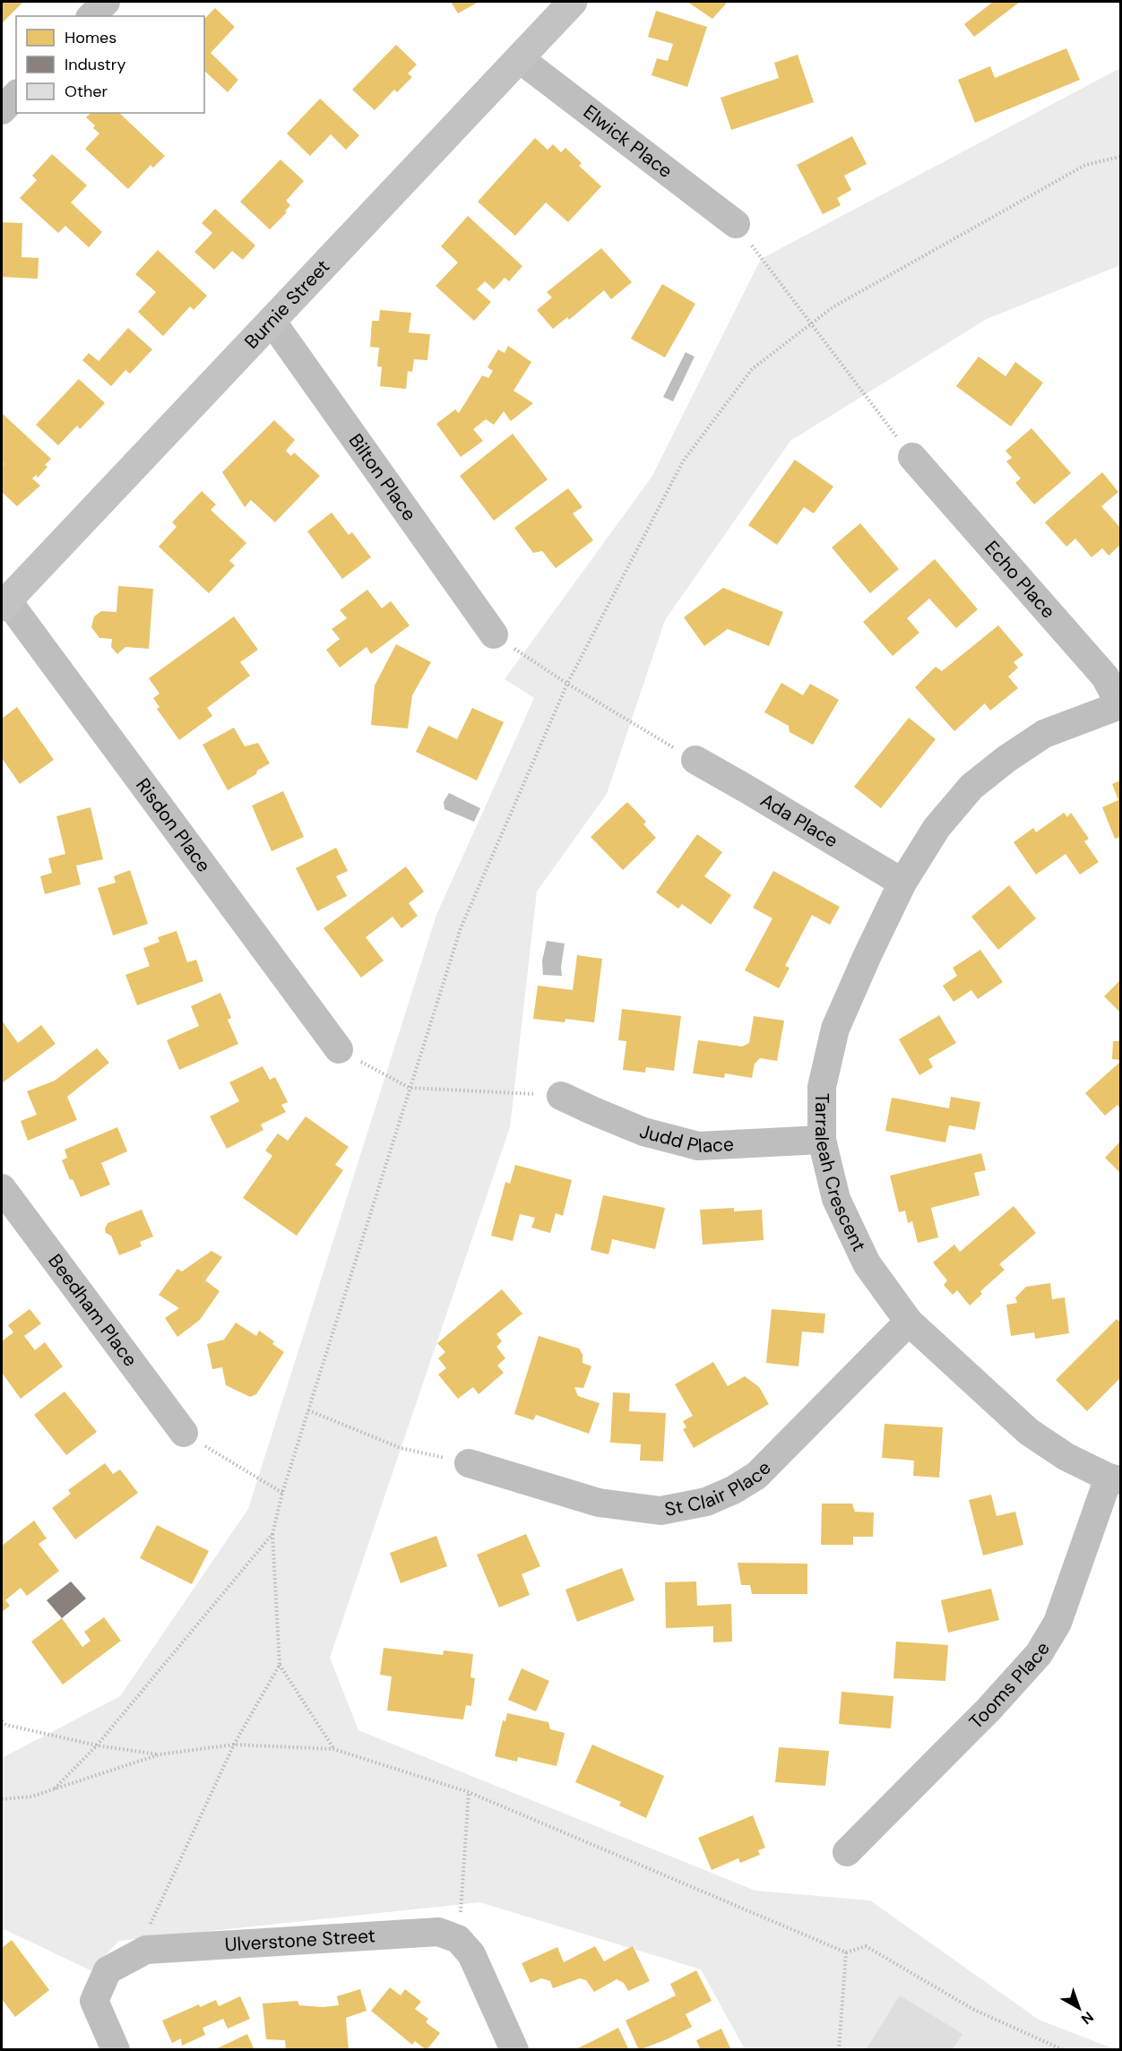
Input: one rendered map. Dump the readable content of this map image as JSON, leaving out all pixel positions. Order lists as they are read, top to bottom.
{
  "streets": {
    "street": [
      "Elwick Place",
      "Burnie Street",
      "Bilton Place",
      "Echo Place",
      "Ada Place",
      "Risdon Place",
      "Judd Place",
      "Tarraleah Crescent",
      "Beedham Place",
      "St Clair Place",
      "Tooms Place",
      "Ulverstone Street"
    ]
  },
  "crossings": [
    ["Elwick Place", "Burnie Street"],
    ["Burnie Street", "Bilton Place"],
    ["Burnie Street", "Risdon Place"],
    ["Echo Place", "Tarraleah Crescent"],
    ["Ada Place", "Tarraleah Crescent"],
    ["Judd Place", "Tarraleah Crescent"],
    ["Tarraleah Crescent", "St Clair Place"],
    ["Tarraleah Crescent", "Tooms Place"]
  ],
  "legend": ["Homes", "Industry", "Other"],
  "north": "bottom right"
}
